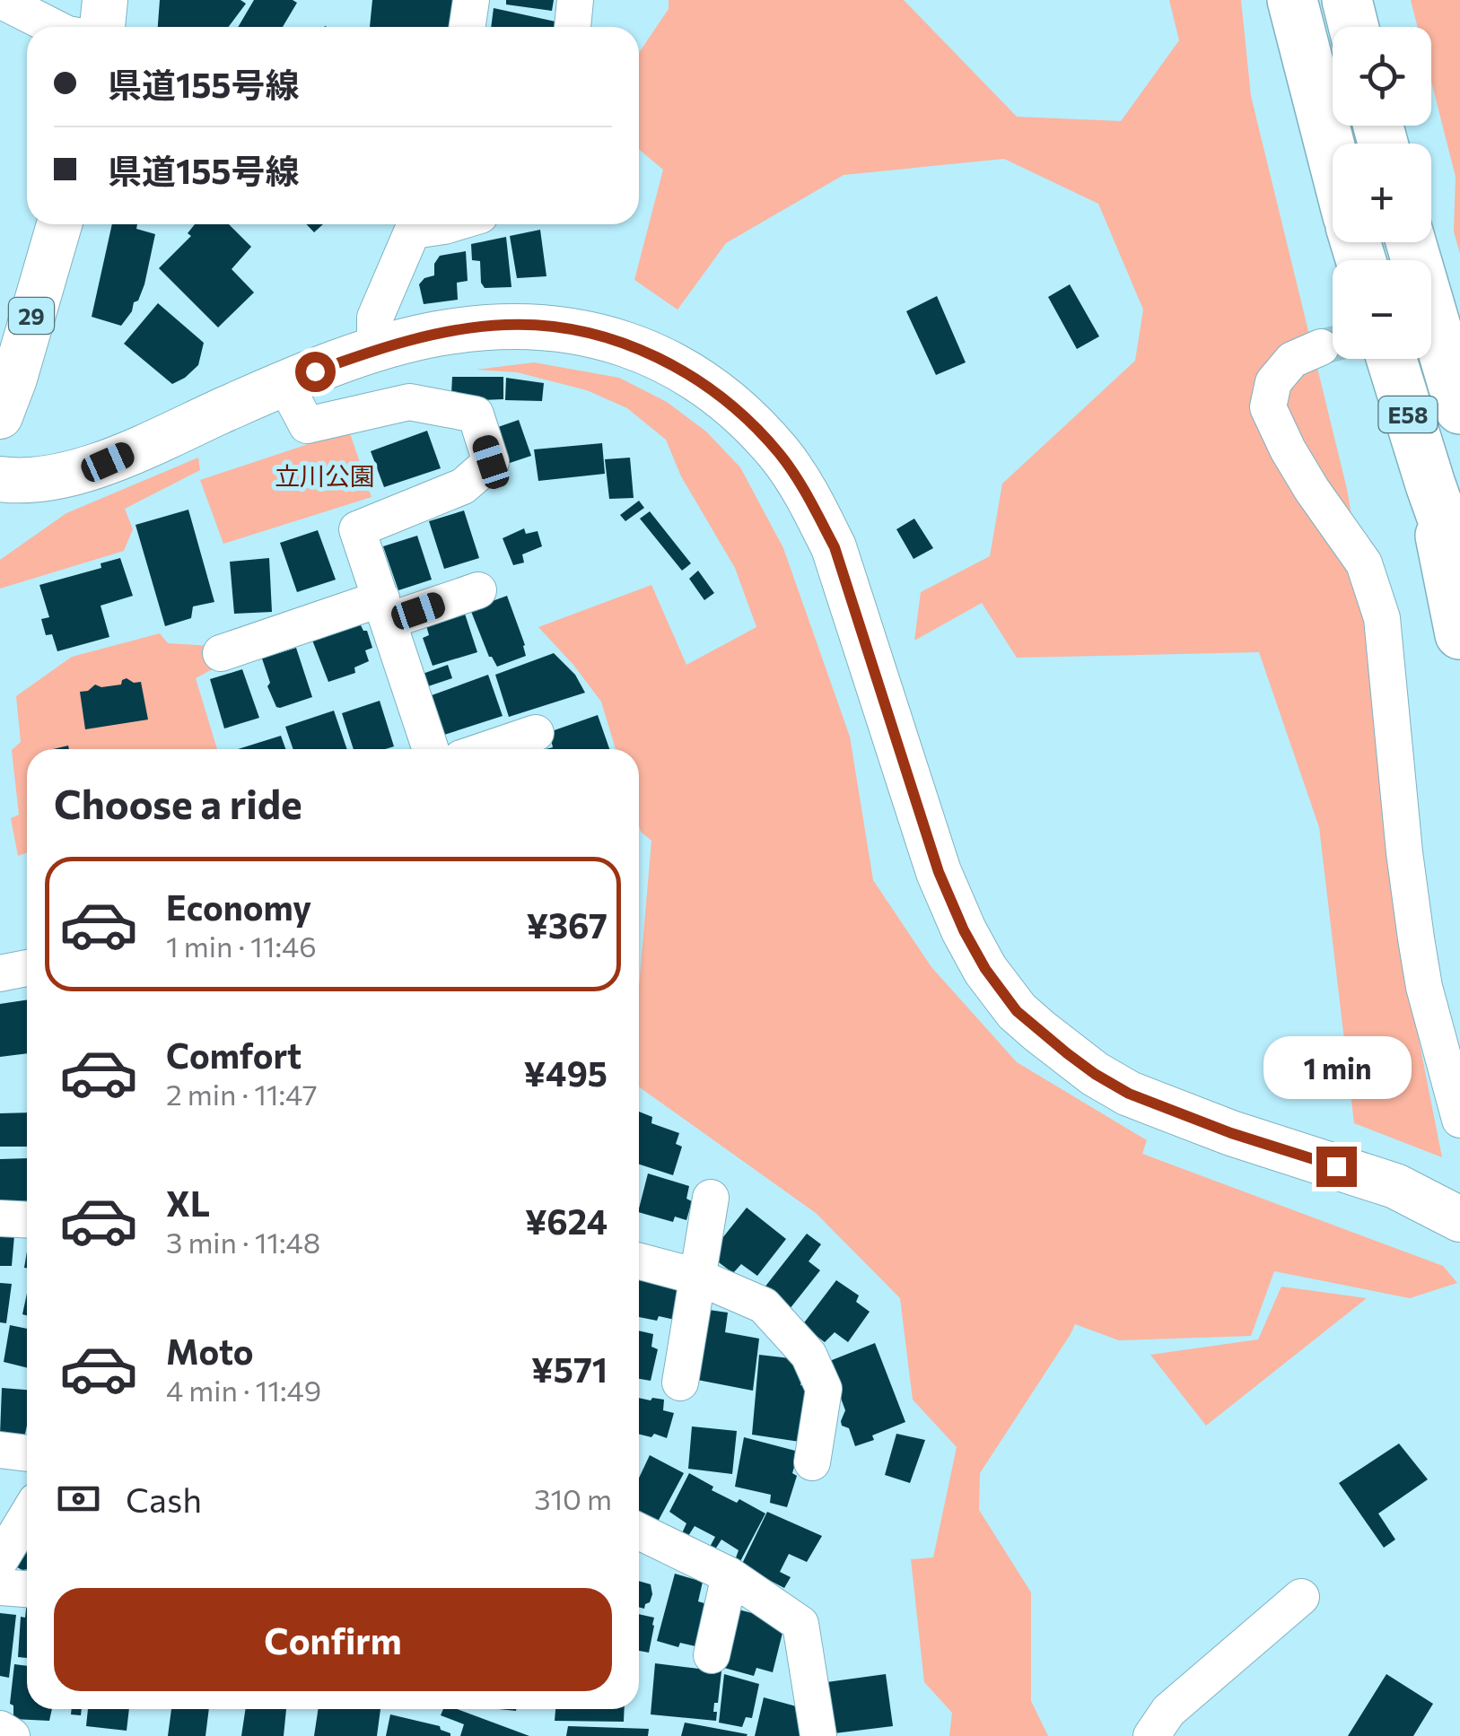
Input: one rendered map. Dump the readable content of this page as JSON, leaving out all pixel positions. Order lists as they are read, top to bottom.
{
  "streets": {
    "highway": ["E58"],
    "main road": ["29"]
  },
  "parks": ["立川公園"],
  "page": {
    "map_buttons": ["+", "−"],
    "banner": ["県道155号線", "県道155号線"],
    "heading": "Choose a ride",
    "list": [
      {
        "name": "Economy",
        "note": "1 min · 11:46",
        "value": "¥367"
      },
      {
        "name": "Comfort",
        "note": "2 min · 11:47",
        "value": "¥495"
      },
      {
        "name": "XL",
        "note": "3 min · 11:48",
        "value": "¥624"
      },
      {
        "name": "Moto",
        "note": "4 min · 11:49",
        "value": "¥571"
      }
    ],
    "bubble": "1 min",
    "pay": ["Cash", "310 m"],
    "buttons": "Confirm"
  }
}
